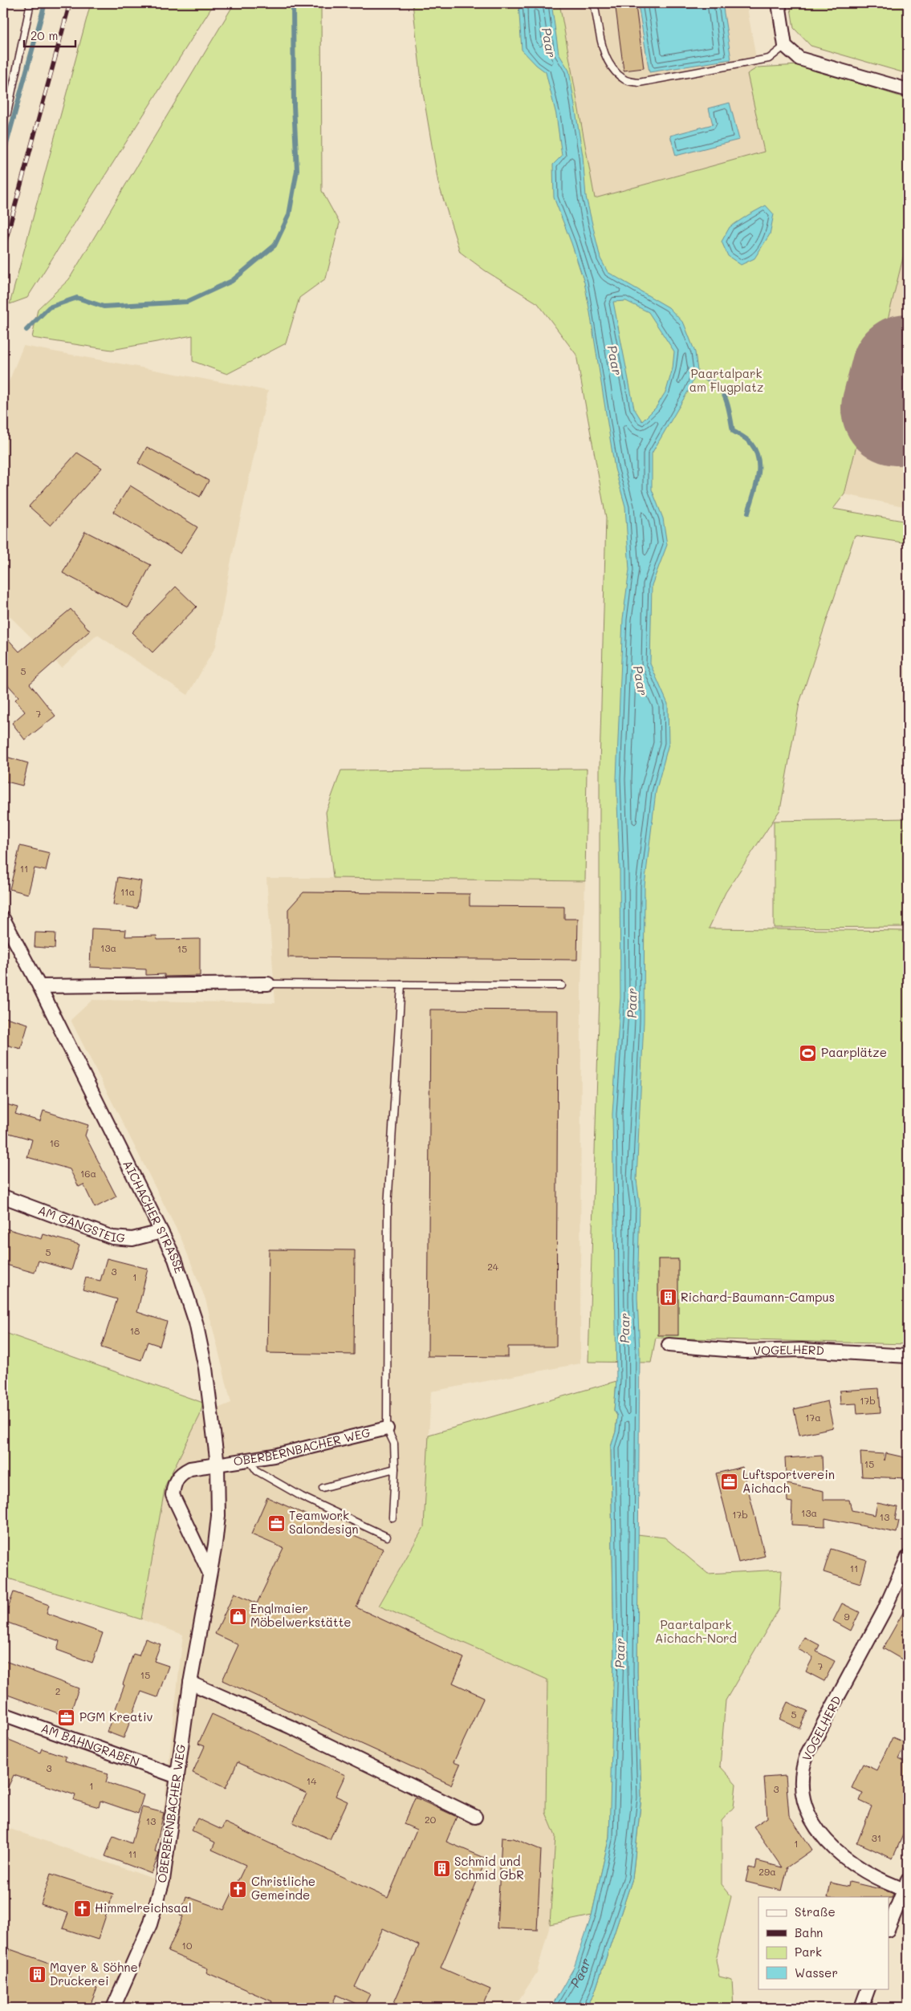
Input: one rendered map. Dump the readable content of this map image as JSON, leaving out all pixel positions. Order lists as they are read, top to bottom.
{
  "streets": {
    "street": [
      "AICHACHER STRASSE",
      "AM GANGSTEIG",
      "VOGELHERD",
      "OBERBERNBACHER WEG",
      "AM BAHNGRABEN"
    ]
  },
  "crossings": [
    ["AICHACHER STRASSE", "AM GANGSTEIG"],
    ["AICHACHER STRASSE", "OBERBERNBACHER WEG"],
    ["OBERBERNBACHER WEG", "AM BAHNGRABEN"]
  ],
  "water": ["Paar"],
  "parks": ["Paartalpark am Flugplatz", "Paartalpark Aichach-Nord"],
  "places": {
    "sports": ["Paarplätze"],
    "building": ["Richard-Baumann-Campus", "Schmid und Schmid GbR", "Mayer & Söhne Druckerei"],
    "office": ["Luftsportverein Aichach", "Teamwork Salondesign", "PGM Kreativ"],
    "shop": ["Englmaier Möbelwerkstätte"],
    "church": ["Christliche Gemeinde", "Himmelreichsaal"]
  },
  "house_numbers": [
    "5",
    "7",
    "11",
    "11a",
    "13a",
    "15",
    "16",
    "16a",
    "5",
    "24",
    "3",
    "1",
    "18",
    "17b",
    "17a",
    "15",
    "13a",
    "17b",
    "13",
    "11",
    "9",
    "7",
    "15",
    "2",
    "5",
    "3",
    "14",
    "1",
    "3",
    "20",
    "13",
    "31",
    "1",
    "11",
    "29a",
    "10"
  ],
  "legend": [
    "Straße",
    "Bahn",
    "Park",
    "Wasser"
  ],
  "scale_bar": "20 m"
}
